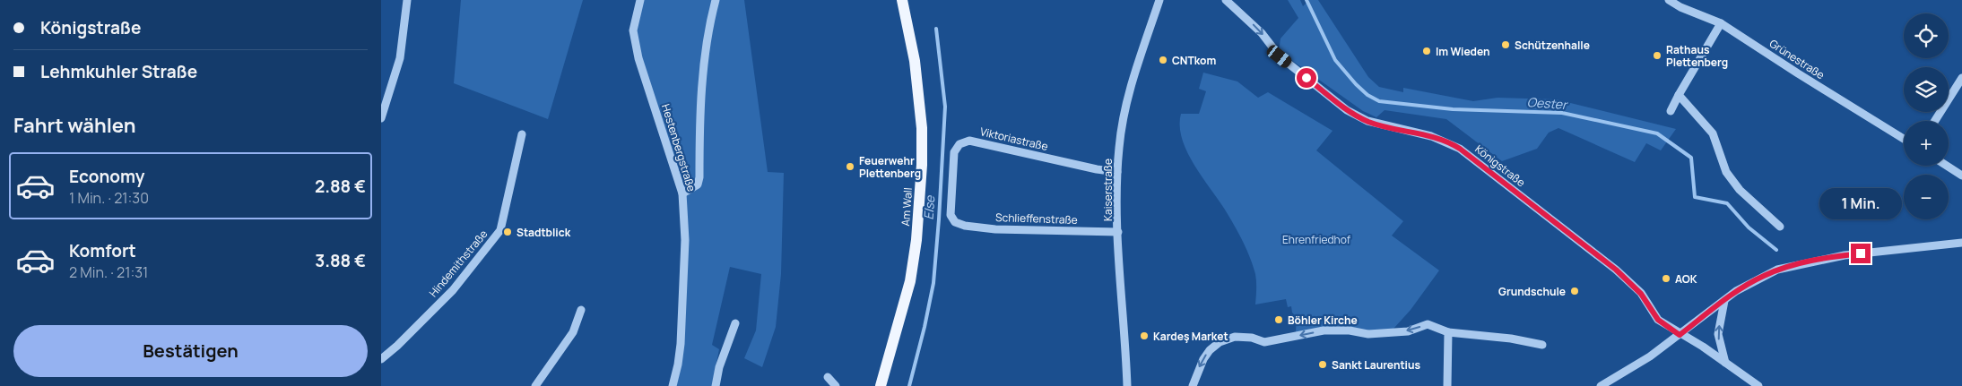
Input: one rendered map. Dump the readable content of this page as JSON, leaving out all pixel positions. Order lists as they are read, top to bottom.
{
  "streets": {
    "main road": ["Am Wall"],
    "street": [
      "Grünestraße",
      "Viktoriastraße",
      "Hestenbergstraße",
      "Königstraße",
      "Kaiserstraße",
      "Schlieffenstraße",
      "Hindemithstraße"
    ]
  },
  "crossings": [
    ["Viktoriastraße", "Kaiserstraße"],
    ["Viktoriastraße", "Schlieffenstraße"],
    ["Kaiserstraße", "Schlieffenstraße"]
  ],
  "one_way": ["Königstraße"],
  "water": ["Oester", "Else"],
  "parks": ["Ehrenfriedhof"],
  "places": [
    "Schützenhalle",
    "Im Wieden",
    "Rathaus Plettenberg",
    "CNTkom",
    "Feuerwehr Plettenberg",
    "Stadtblick",
    "AOK",
    "Grundschule",
    "Böhler Kirche",
    "Kardeş Market",
    "Sankt Laurentius"
  ],
  "page": {
    "banner": ["Königstraße", "Lehmkuhler Straße"],
    "map_buttons": ["+", "−"],
    "heading": "Fahrt wählen",
    "list": [
      {
        "name": "Economy",
        "note": "1 Min. · 21:30",
        "value": "2.88 €"
      },
      {
        "name": "Komfort",
        "note": "2 Min. · 21:31",
        "value": "3.88 €"
      }
    ],
    "bubble": "1 Min.",
    "buttons": "Bestätigen"
  }
}
